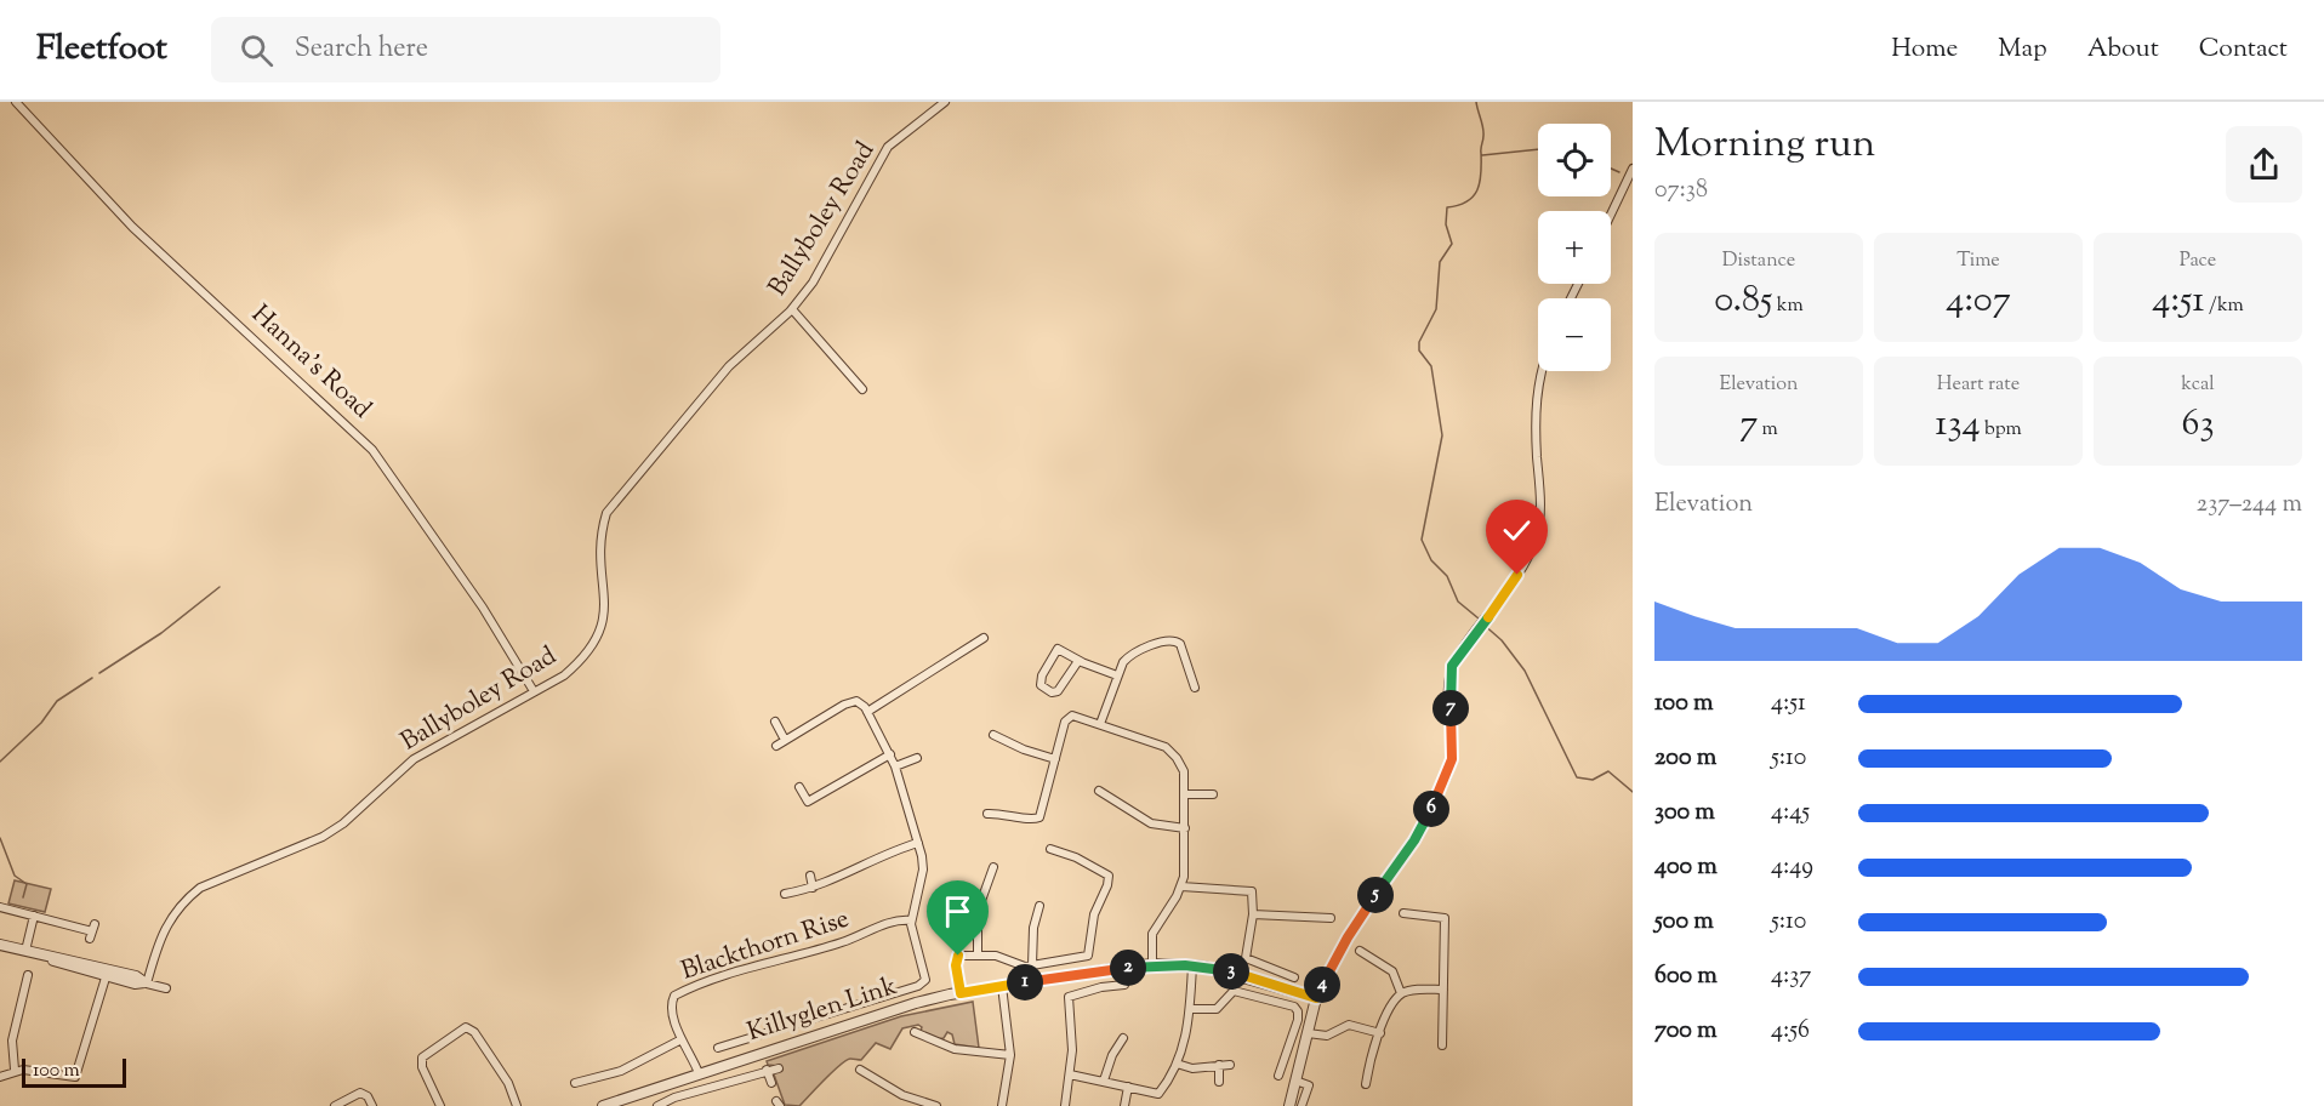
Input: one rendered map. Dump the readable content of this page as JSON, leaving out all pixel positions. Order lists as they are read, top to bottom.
{
  "streets": {
    "street": [
      "Ballyboley Road",
      "Hanna's Road",
      "Blackthorn Rise",
      "Killyglen Link"
    ]
  },
  "crossings": [
    ["Ballyboley Road", "Hanna's Road"],
    ["Blackthorn Rise", "Killyglen Link"]
  ],
  "scale_bar": "100 m",
  "page": {
    "header": "Fleetfoot",
    "search": "Search here",
    "nav": [
      "Home",
      "Map",
      "About",
      "Contact"
    ],
    "heading": ["Morning run", "07:38"],
    "map_buttons": ["+", "−"],
    "stats": [
      ["Distance", "0.85 km"],
      ["Time", "4:07"],
      ["Pace", "4:51 /km"],
      ["Elevation", "7 m"],
      ["Heart rate", "134 bpm"],
      ["kcal", "63"]
    ],
    "chart": ["Elevation", "237–244 m"],
    "list": [
      {
        "name": "100 m",
        "note": "4:51"
      },
      {
        "name": "200 m",
        "note": "5:10"
      },
      {
        "name": "300 m",
        "note": "4:45"
      },
      {
        "name": "400 m",
        "note": "4:49"
      },
      {
        "name": "500 m",
        "note": "5:10"
      },
      {
        "name": "600 m",
        "note": "4:37"
      },
      {
        "name": "700 m",
        "note": "4:56"
      }
    ],
    "pins": [
      "7",
      "6",
      "5",
      "2",
      "3",
      "1",
      "4"
    ],
    "scale": "100 m"
  }
}
